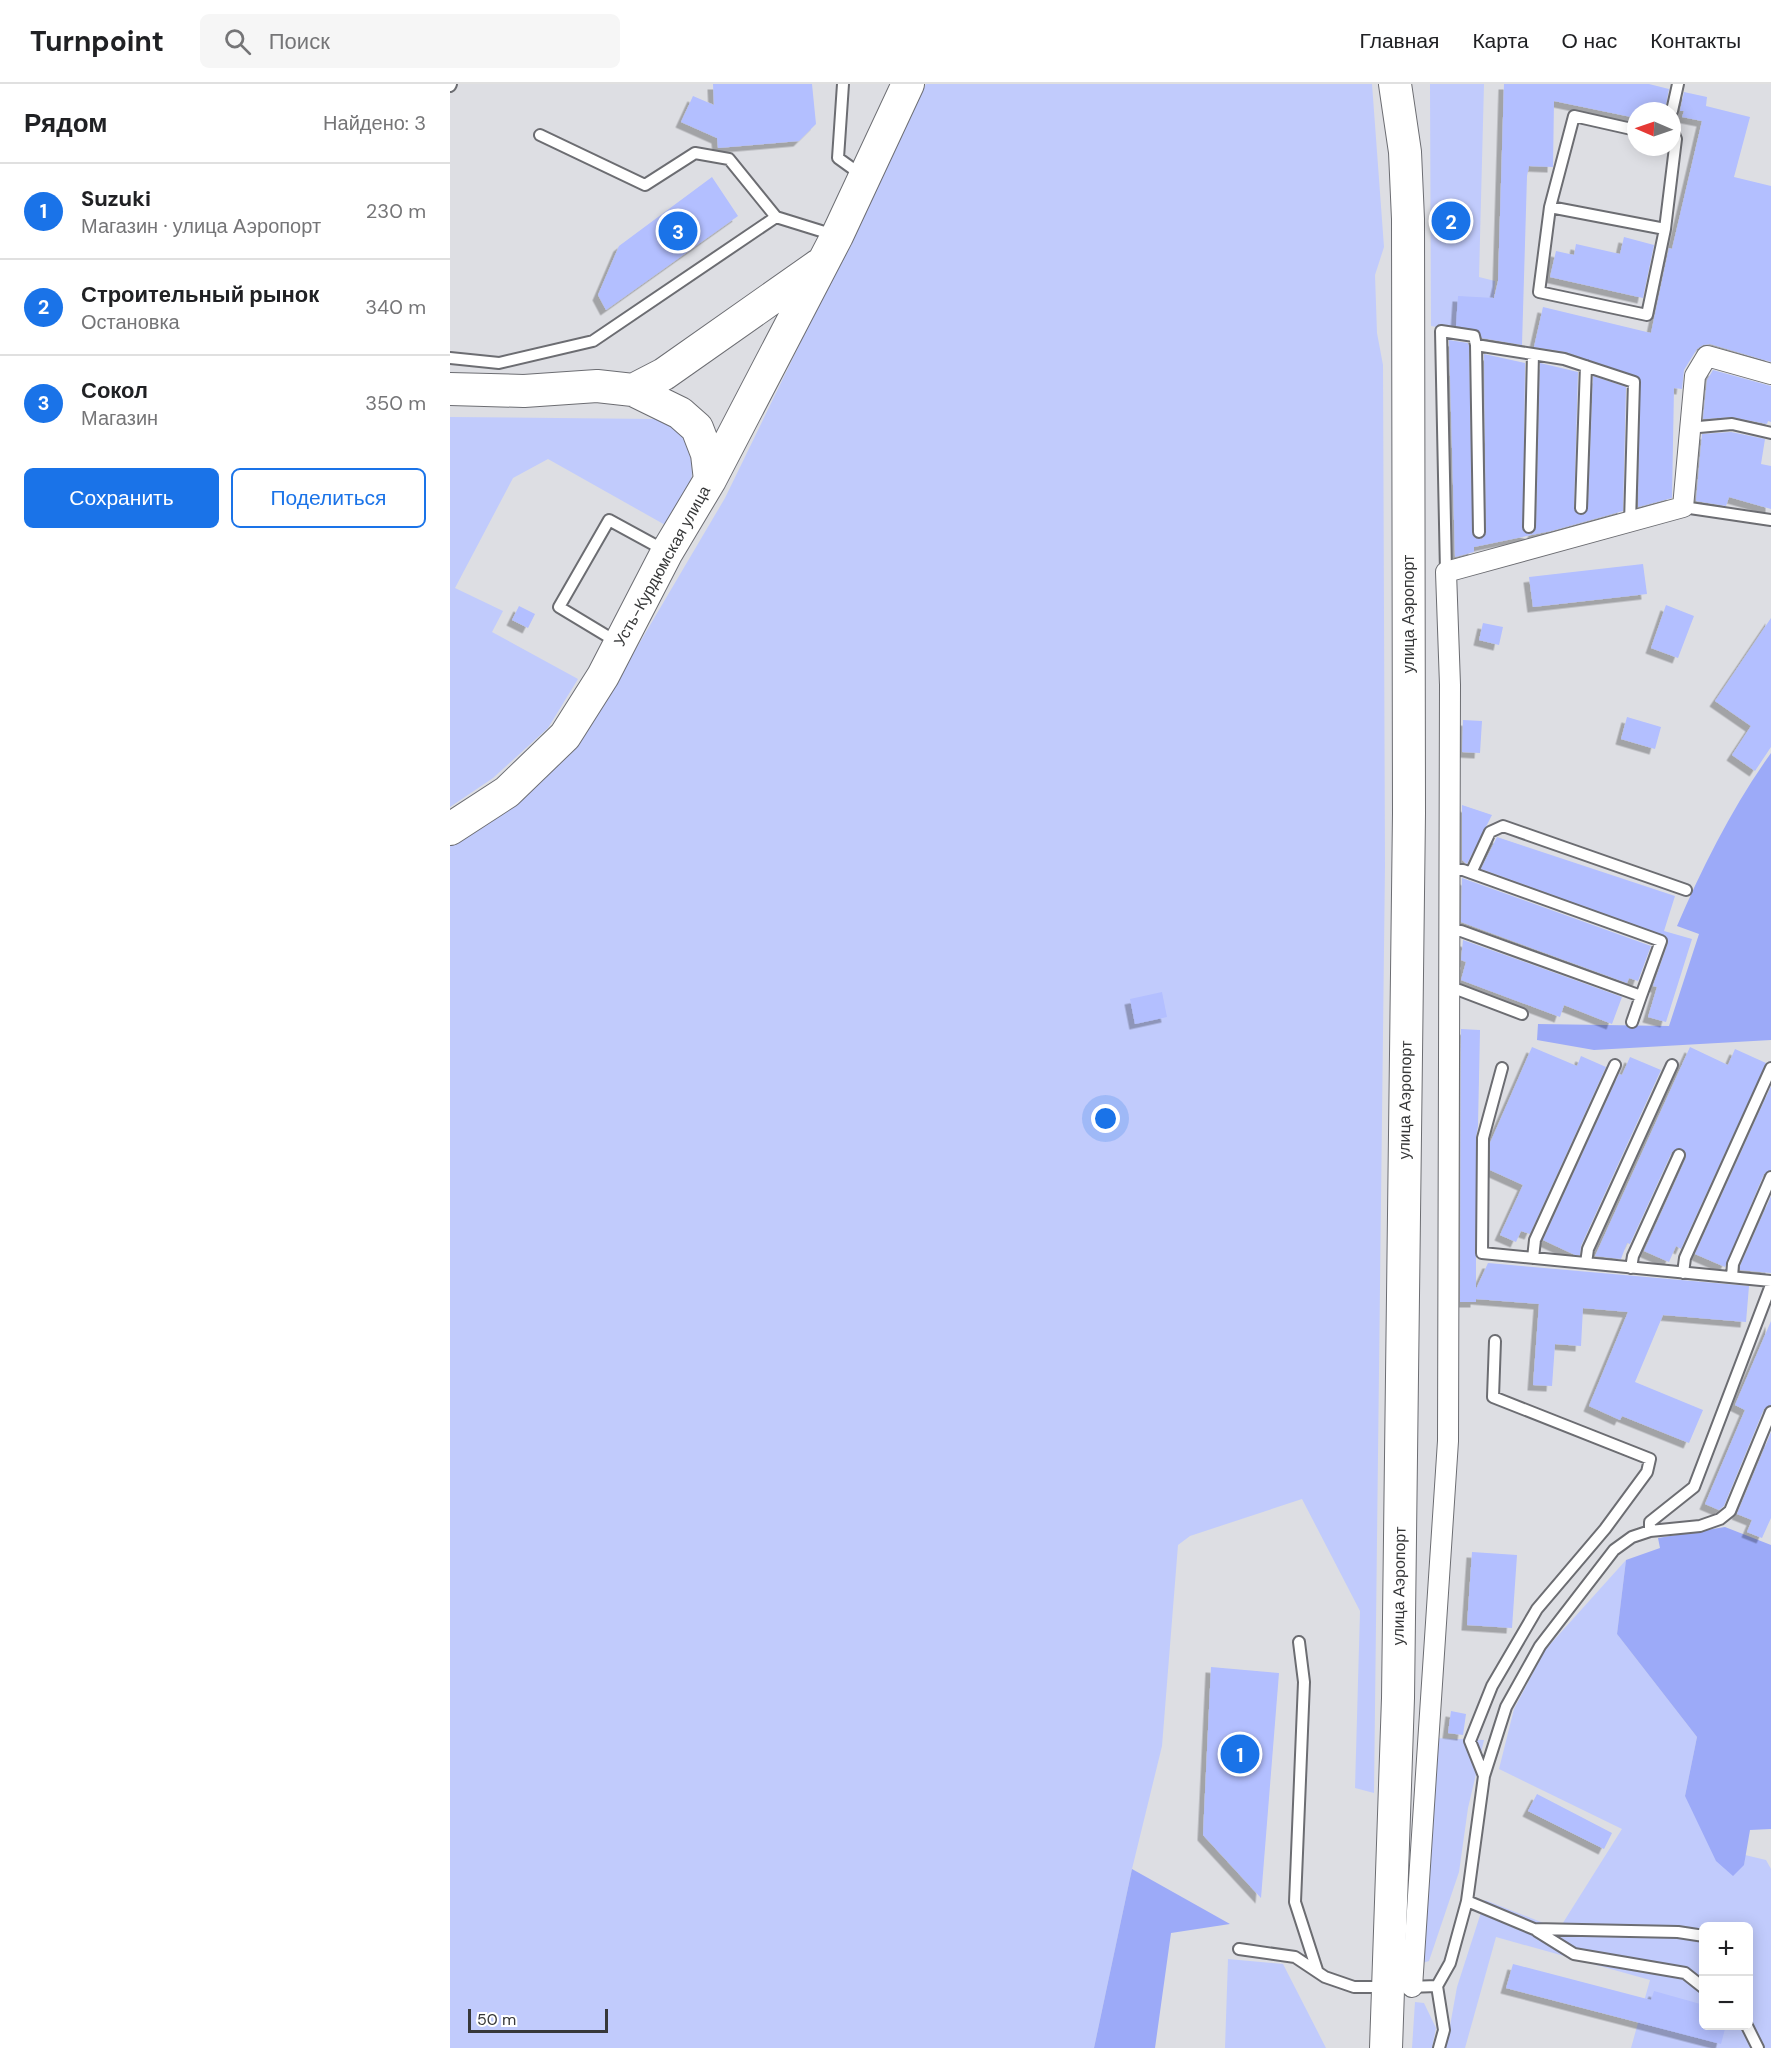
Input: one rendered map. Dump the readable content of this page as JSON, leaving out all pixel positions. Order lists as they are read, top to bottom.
{
  "streets": {
    "main road": ["Усть-Курдюмская улица", "улица Аэропорт"]
  },
  "scale_bar": "50 m",
  "north": "left",
  "page": {
    "header": "Turnpoint",
    "search": "Поиск",
    "nav": [
      "Главная",
      "Карта",
      "О нас",
      "Контакты"
    ],
    "heading": ["Рядом", "Найдено: 3"],
    "list": [
      {
        "mark": "1",
        "name": "Suzuki",
        "note": "Магазин · улица Аэропорт",
        "value": "230 m"
      },
      {
        "mark": "2",
        "name": "Строительный рынок",
        "note": "Остановка",
        "value": "340 m"
      },
      {
        "mark": "3",
        "name": "Сокол",
        "note": "Магазин",
        "value": "350 m"
      }
    ],
    "pins": ["2", "3", "1"],
    "buttons": ["Сохранить", "Поделиться"],
    "map_buttons": ["+", "−"],
    "scale": "50 m"
  }
}
